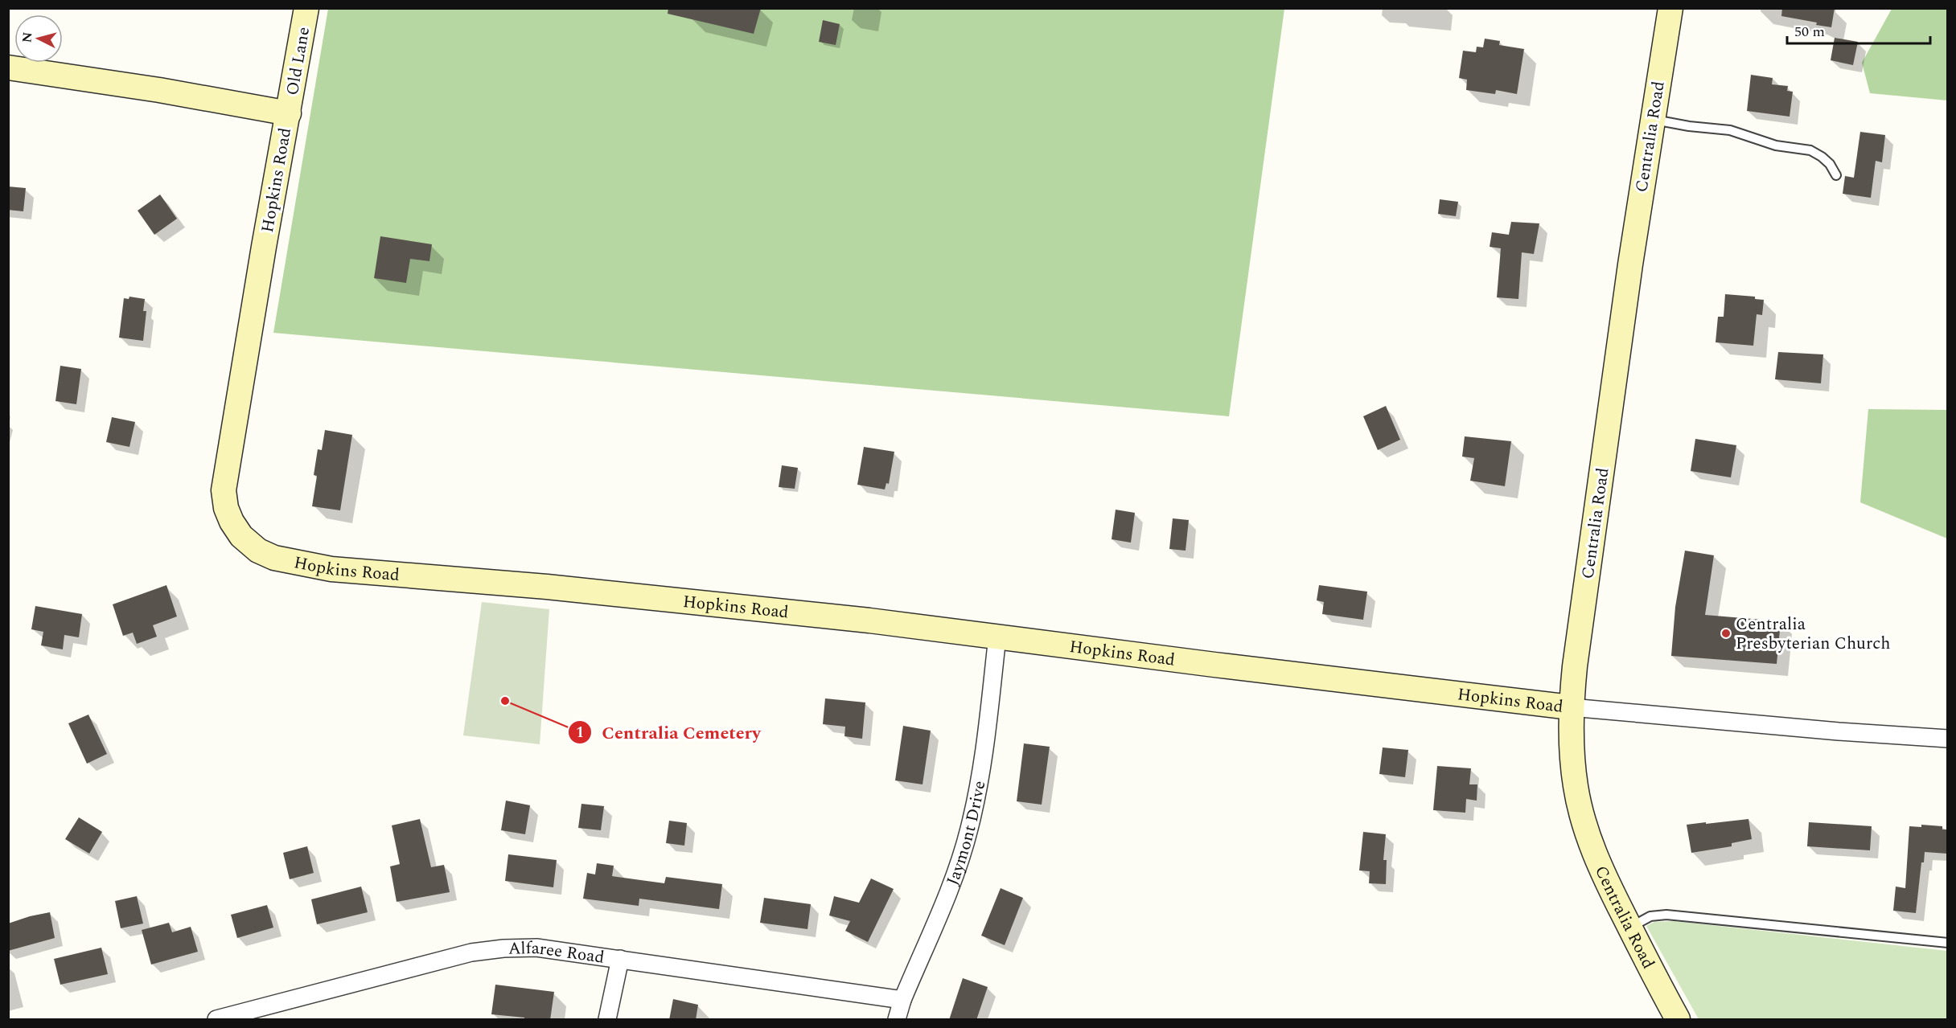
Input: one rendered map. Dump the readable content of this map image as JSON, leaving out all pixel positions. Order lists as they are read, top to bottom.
{
  "streets": {
    "main road": ["Old Lane", "Centralia Road", "Hopkins Road"],
    "street": ["Jaymont Drive", "Alfaree Road"]
  },
  "crossings": [
    ["Old Lane", "Hopkins Road"],
    ["Centralia Road", "Hopkins Road"],
    ["Hopkins Road", "Jaymont Drive"],
    ["Jaymont Drive", "Alfaree Road"]
  ],
  "places": ["Centralia Presbyterian Church", "Centralia Cemetery"],
  "scale_bar": "50 m",
  "north": "left"
}
